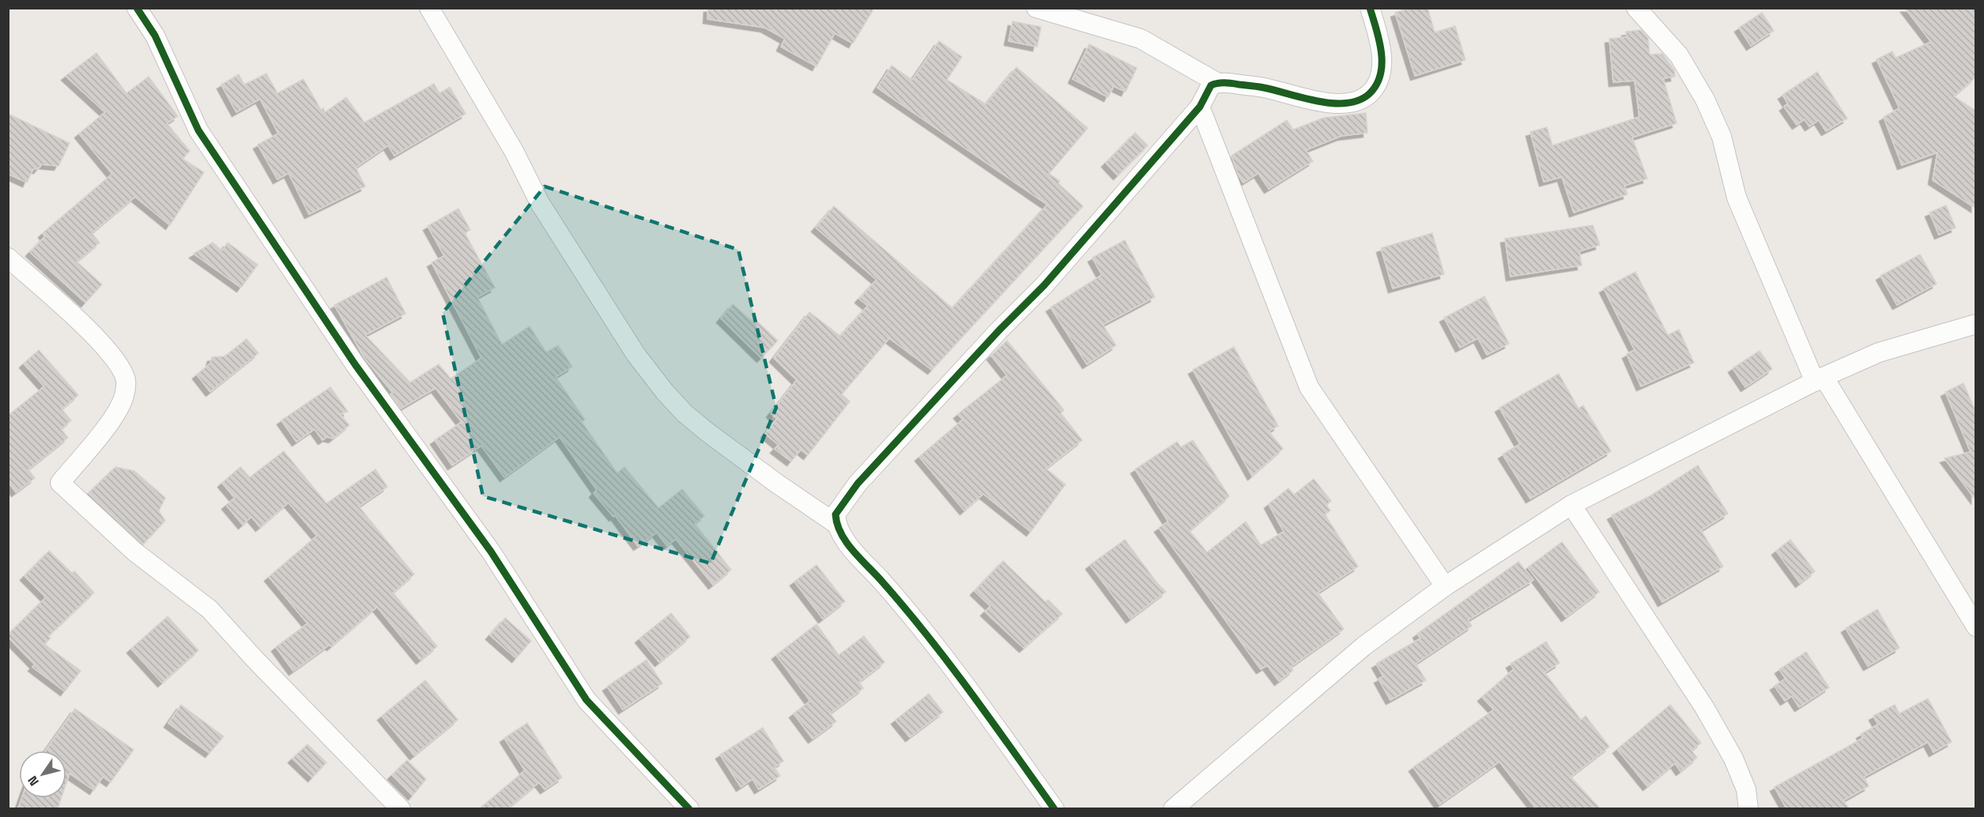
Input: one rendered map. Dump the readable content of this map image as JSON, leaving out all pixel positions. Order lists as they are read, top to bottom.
{
  "north": "bottom left"
}
